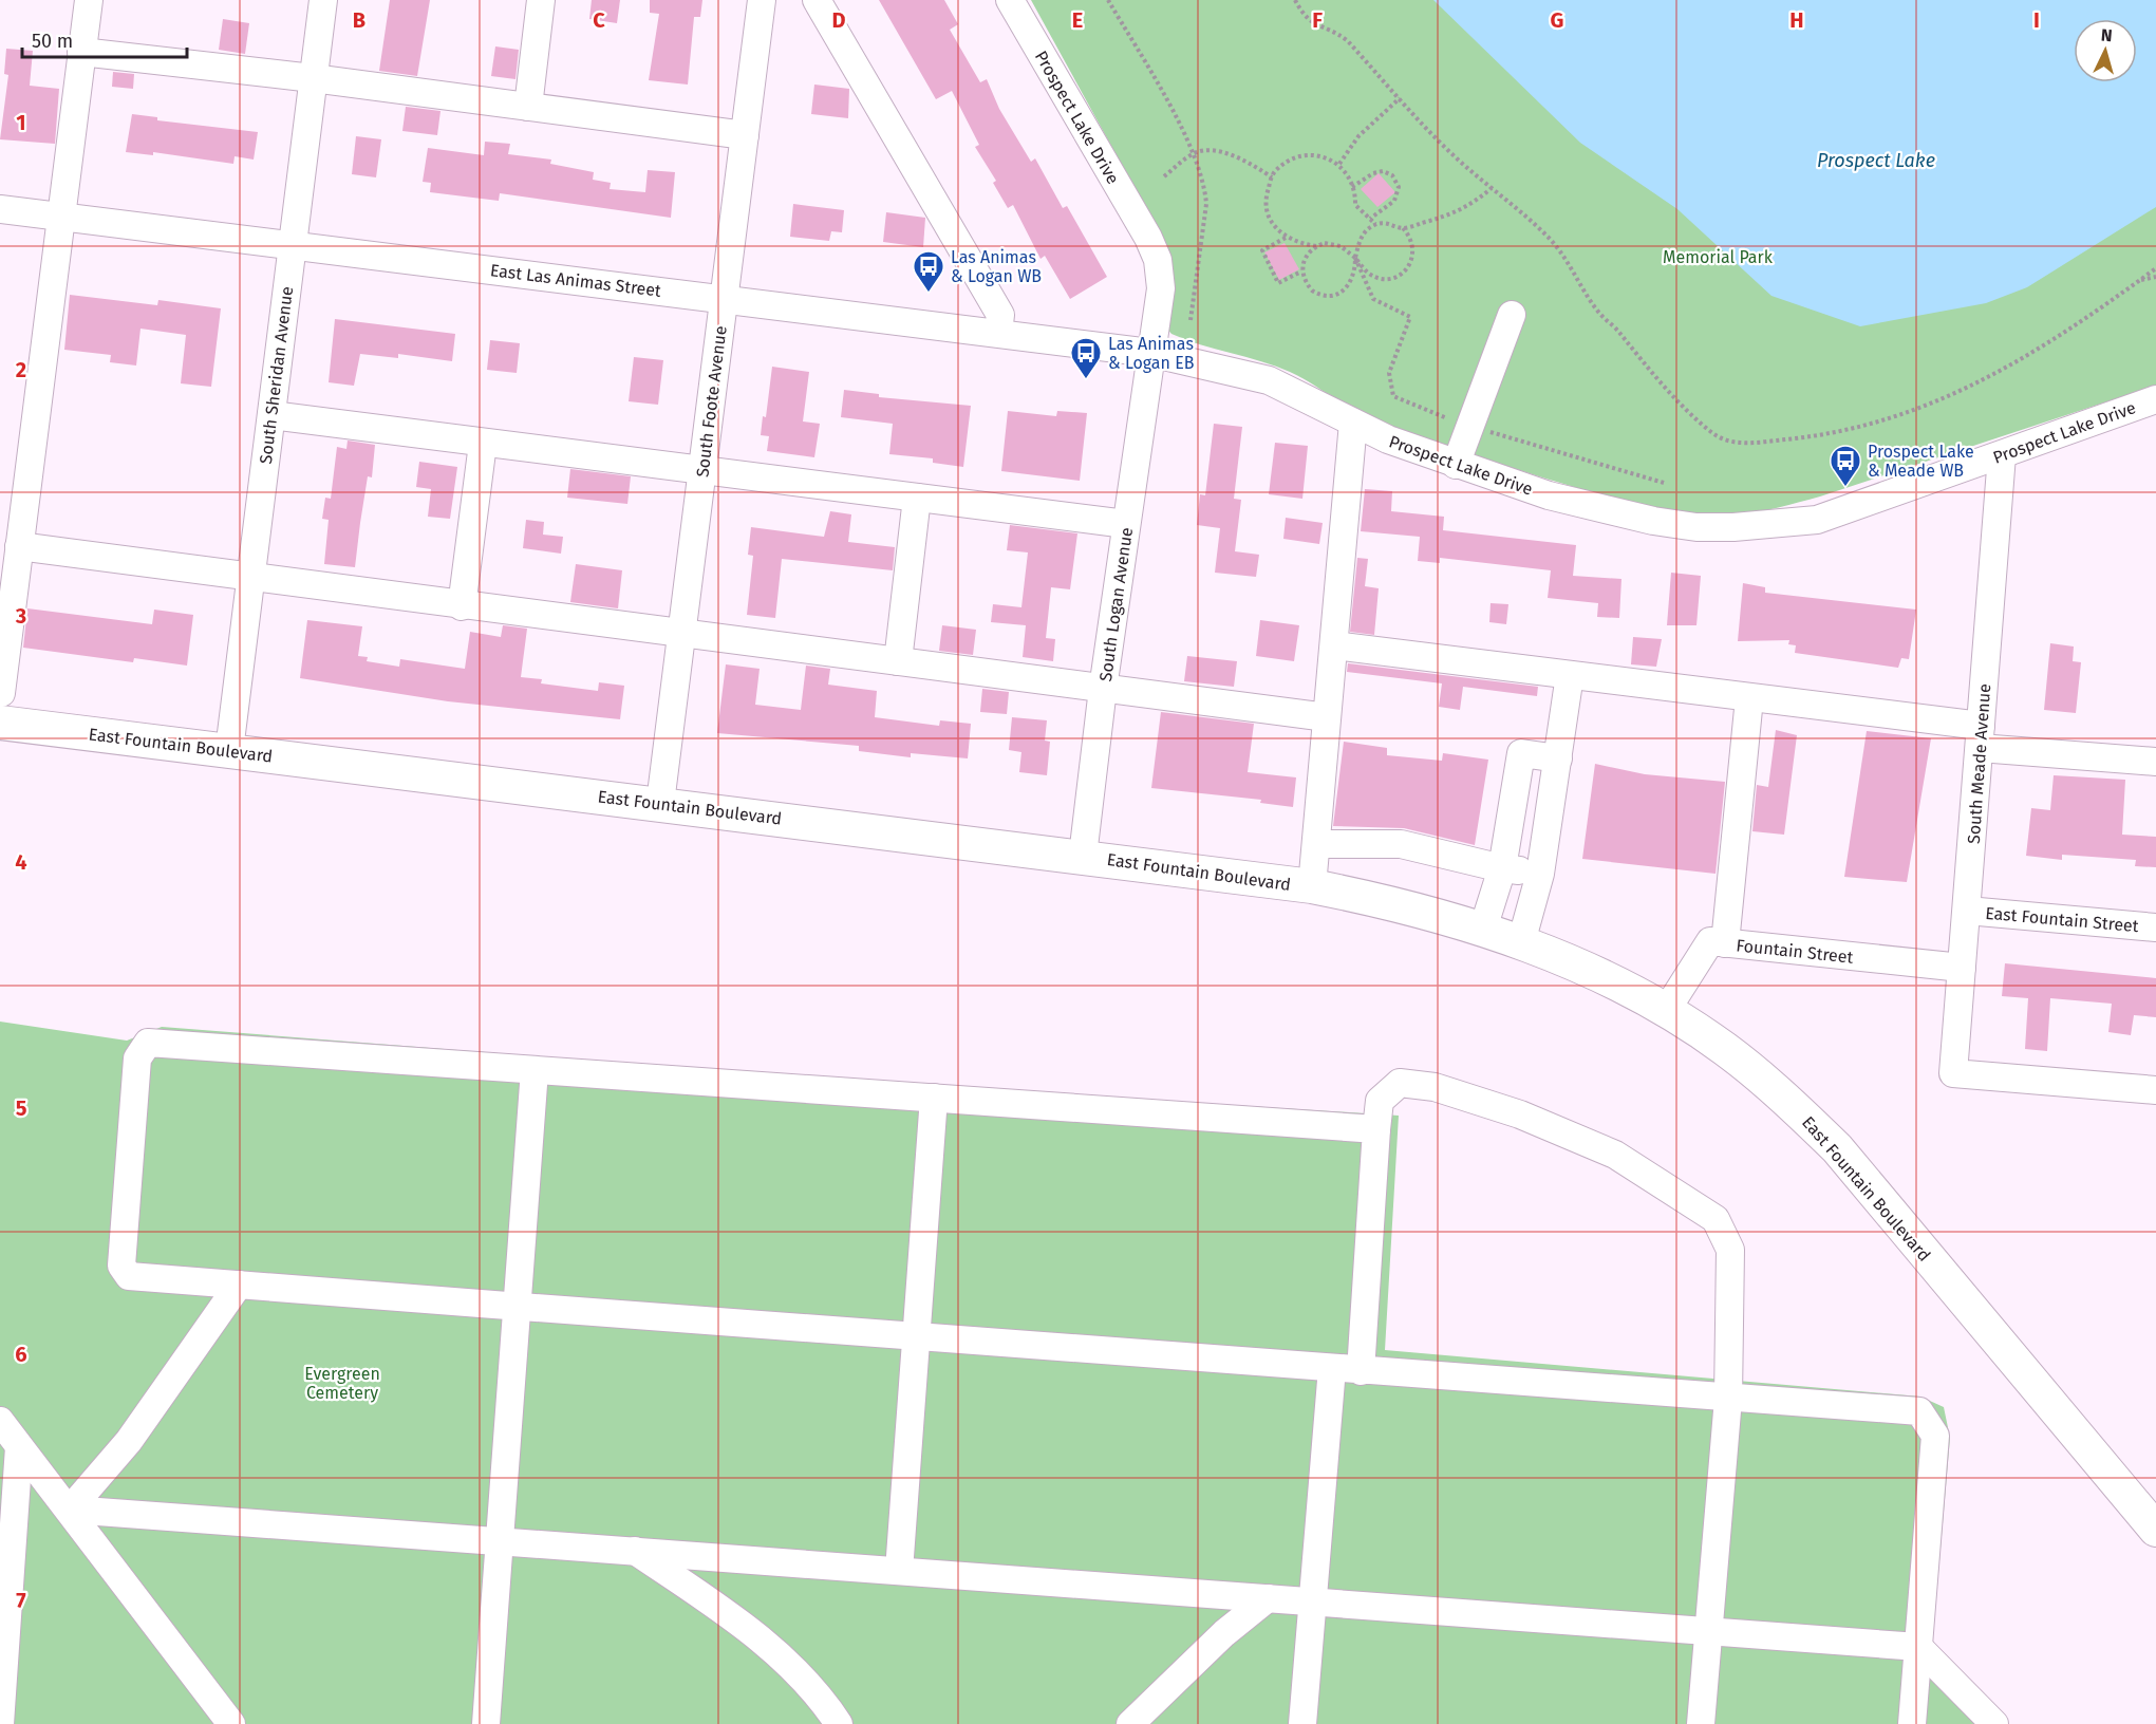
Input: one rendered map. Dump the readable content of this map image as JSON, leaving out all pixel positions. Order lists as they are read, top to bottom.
{
  "streets": {
    "main road": ["East Fountain Boulevard"],
    "street": [
      "Prospect Lake Drive",
      "East Las Animas Street",
      "South Sheridan Avenue",
      "South Foote Avenue",
      "South Logan Avenue",
      "South Meade Avenue",
      "East Fountain Street",
      "Fountain Street"
    ]
  },
  "crossings": [
    ["Prospect Lake Drive", "East Las Animas Street"],
    ["Prospect Lake Drive", "South Logan Avenue"],
    ["Prospect Lake Drive", "South Meade Avenue"],
    ["East Las Animas Street", "South Sheridan Avenue"],
    ["East Las Animas Street", "South Foote Avenue"],
    ["East Las Animas Street", "South Logan Avenue"],
    ["South Sheridan Avenue", "East Fountain Boulevard"],
    ["South Foote Avenue", "East Fountain Boulevard"],
    ["South Logan Avenue", "East Fountain Boulevard"],
    ["East Fountain Boulevard", "Fountain Street"],
    ["South Meade Avenue", "East Fountain Street"],
    ["South Meade Avenue", "Fountain Street"]
  ],
  "water": ["Prospect Lake"],
  "parks": ["Memorial Park", "Evergreen Cemetery"],
  "places": {
    "bus stop": ["Las Animas & Logan WB", "Las Animas & Logan EB", "Prospect Lake & Meade WB"]
  },
  "scale_bar": "50 m",
  "north": "top",
  "grid": {
    "columns": [
      "B",
      "C",
      "D",
      "E",
      "F",
      "G",
      "H",
      "I"
    ],
    "rows": [
      "1",
      "2",
      "3",
      "4",
      "5",
      "6",
      "7"
    ]
  }
}
